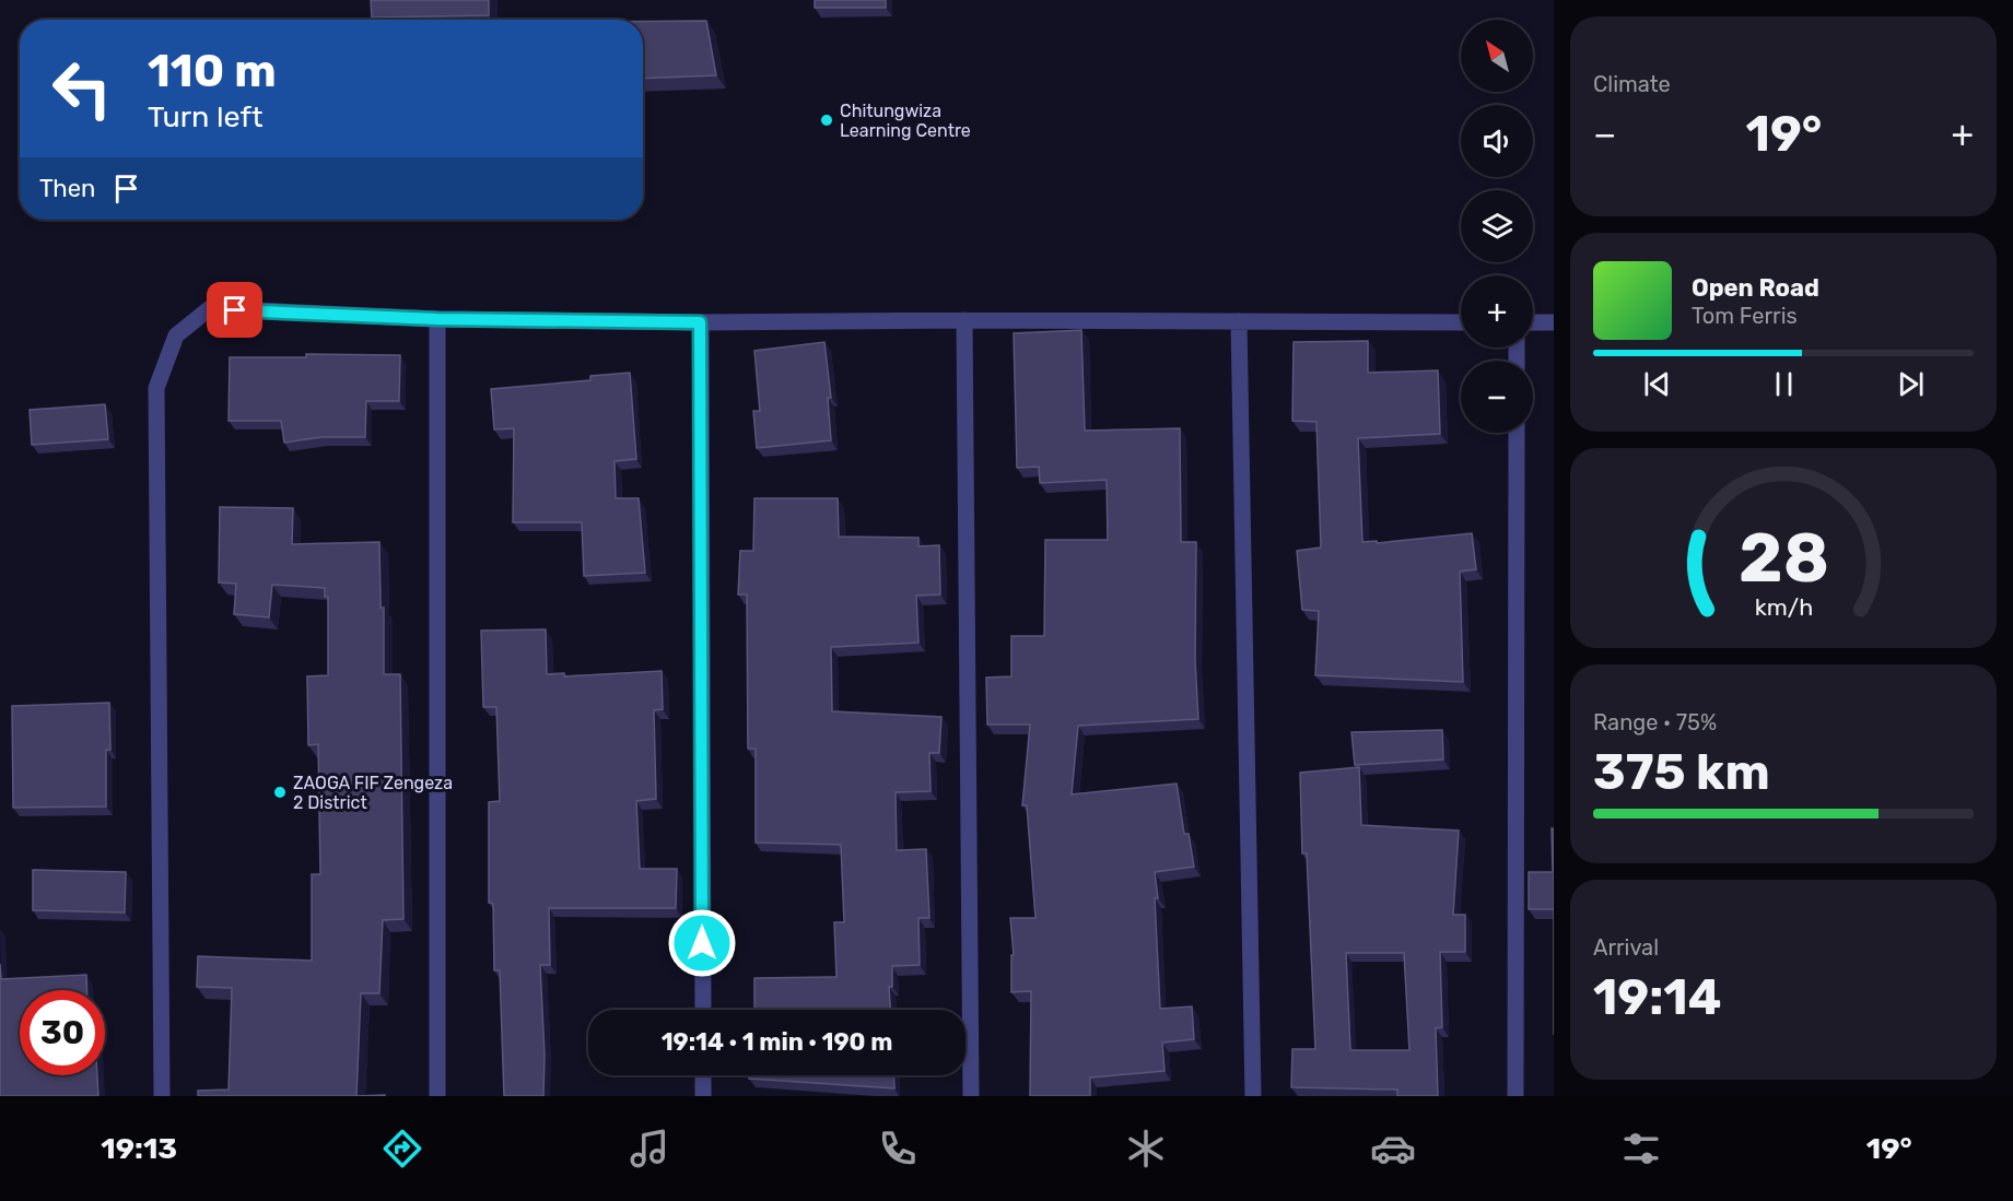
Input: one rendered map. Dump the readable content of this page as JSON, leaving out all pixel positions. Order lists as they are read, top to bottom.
{
  "places": ["Chitungwiza Learning Centre", "ZAOGA FIF Zengeza 2 District"],
  "north": "top left",
  "page": {
    "tile": [
      "Climate",
      ["Range · 75%", "375 km"],
      ["Arrival", "19:14"]
    ],
    "map_buttons": ["+", "−"],
    "turn": ["110 m", "Turn left"],
    "heat": ["−", "19°", "+"],
    "then": "Then",
    "song": ["Open Road", "Tom Ferris"],
    "limit": "30",
    "trip": "19:14 · 1 min · 190 m",
    "tabs": ["19:13", "19°"],
    "gauge": ["28", "km/h"]
  }
}
